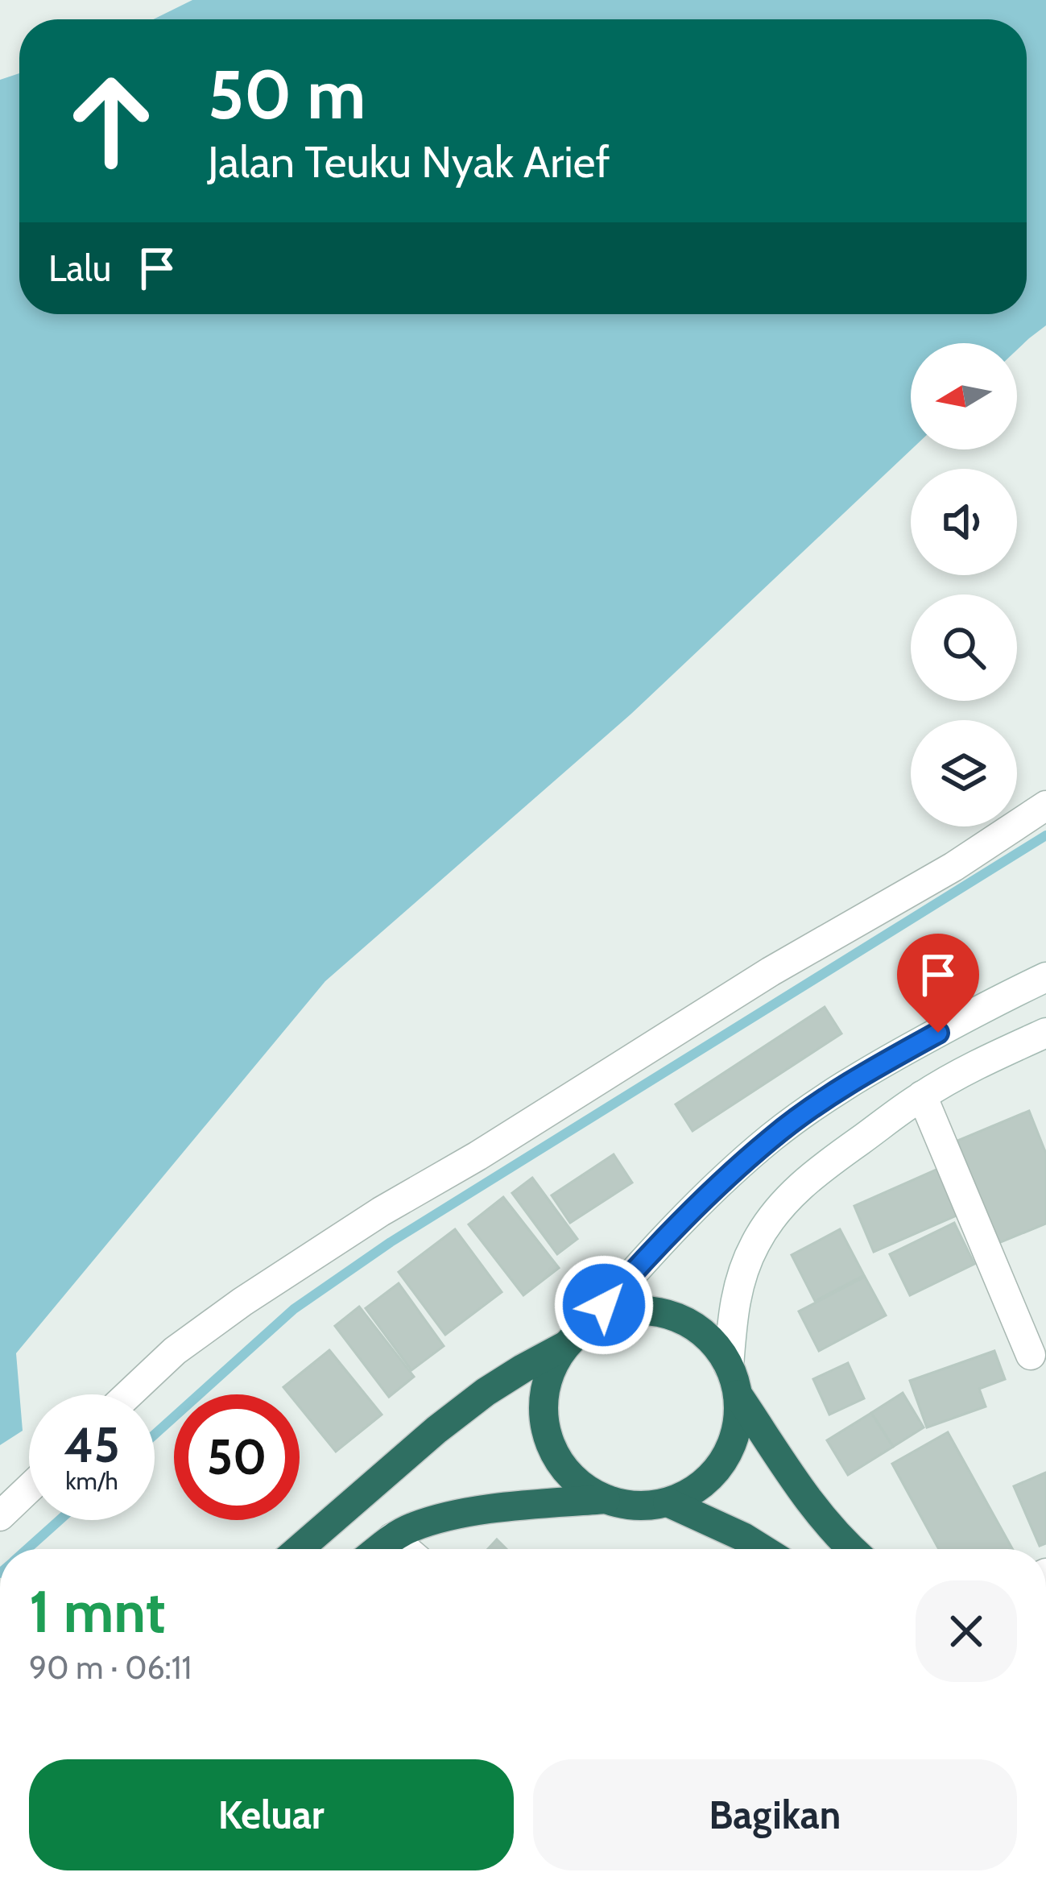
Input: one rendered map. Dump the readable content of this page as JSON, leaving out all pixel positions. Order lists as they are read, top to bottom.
{
  "north": "left",
  "page": {
    "turn": ["50 m", "Jalan Teuku Nyak Arief"],
    "then": "Lalu",
    "speed": "45 km/h",
    "limit": "50",
    "heading": ["1 mnt", "90 m · 06:11"],
    "buttons": ["Keluar", "Bagikan"]
  }
}
